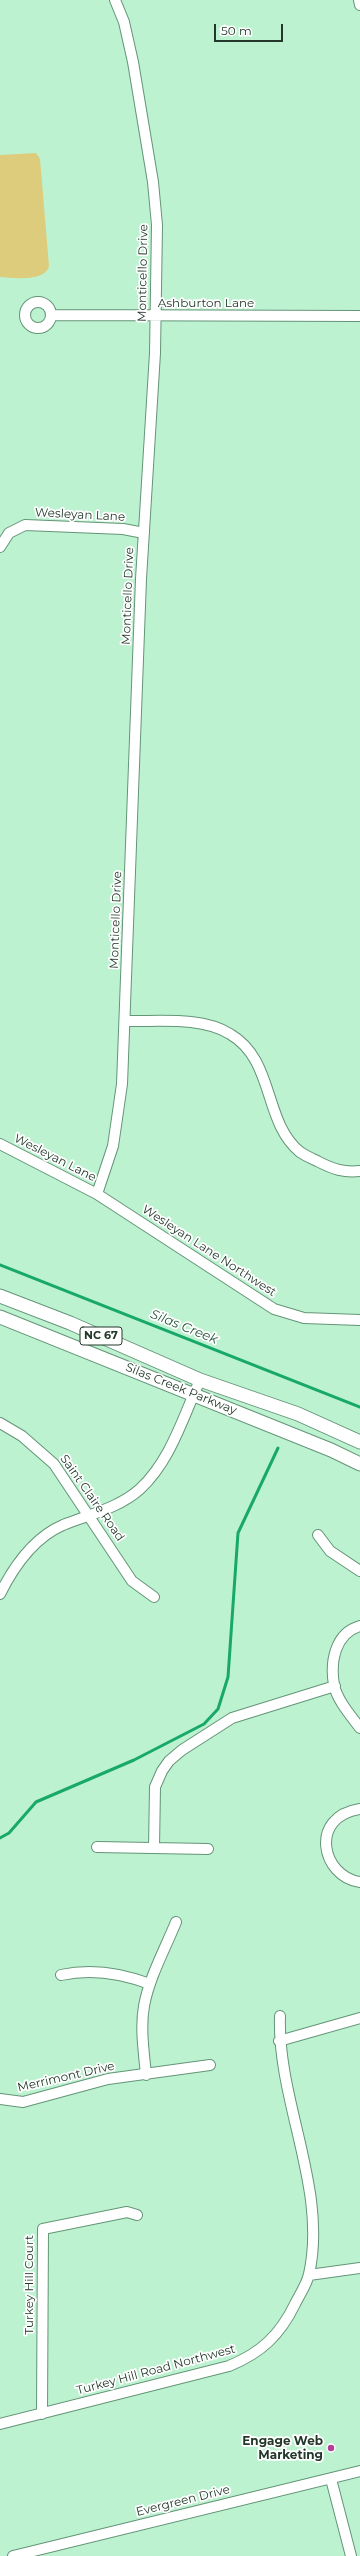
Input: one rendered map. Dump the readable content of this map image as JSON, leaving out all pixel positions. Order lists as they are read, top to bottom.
{
  "streets": {
    "main road": ["NC 67", "Silas Creek Parkway"],
    "street": [
      "Monticello Drive",
      "Ashburton Lane",
      "Wesleyan Lane",
      "Wesleyan Lane Northwest",
      "Saint Claire Road",
      "Merrimont Drive",
      "Turkey Hill Court",
      "Turkey Hill Road Northwest",
      "Evergreen Drive"
    ]
  },
  "crossings": [
    ["Monticello Drive", "Ashburton Lane"],
    ["Monticello Drive", "Wesleyan Lane"],
    ["Monticello Drive", "Wesleyan Lane Northwest"],
    ["Wesleyan Lane", "Wesleyan Lane Northwest"],
    ["Turkey Hill Court", "Turkey Hill Road Northwest"]
  ],
  "water": ["Silas Creek"],
  "places": ["Engage Web Marketing"],
  "scale_bar": "50 m"
}
